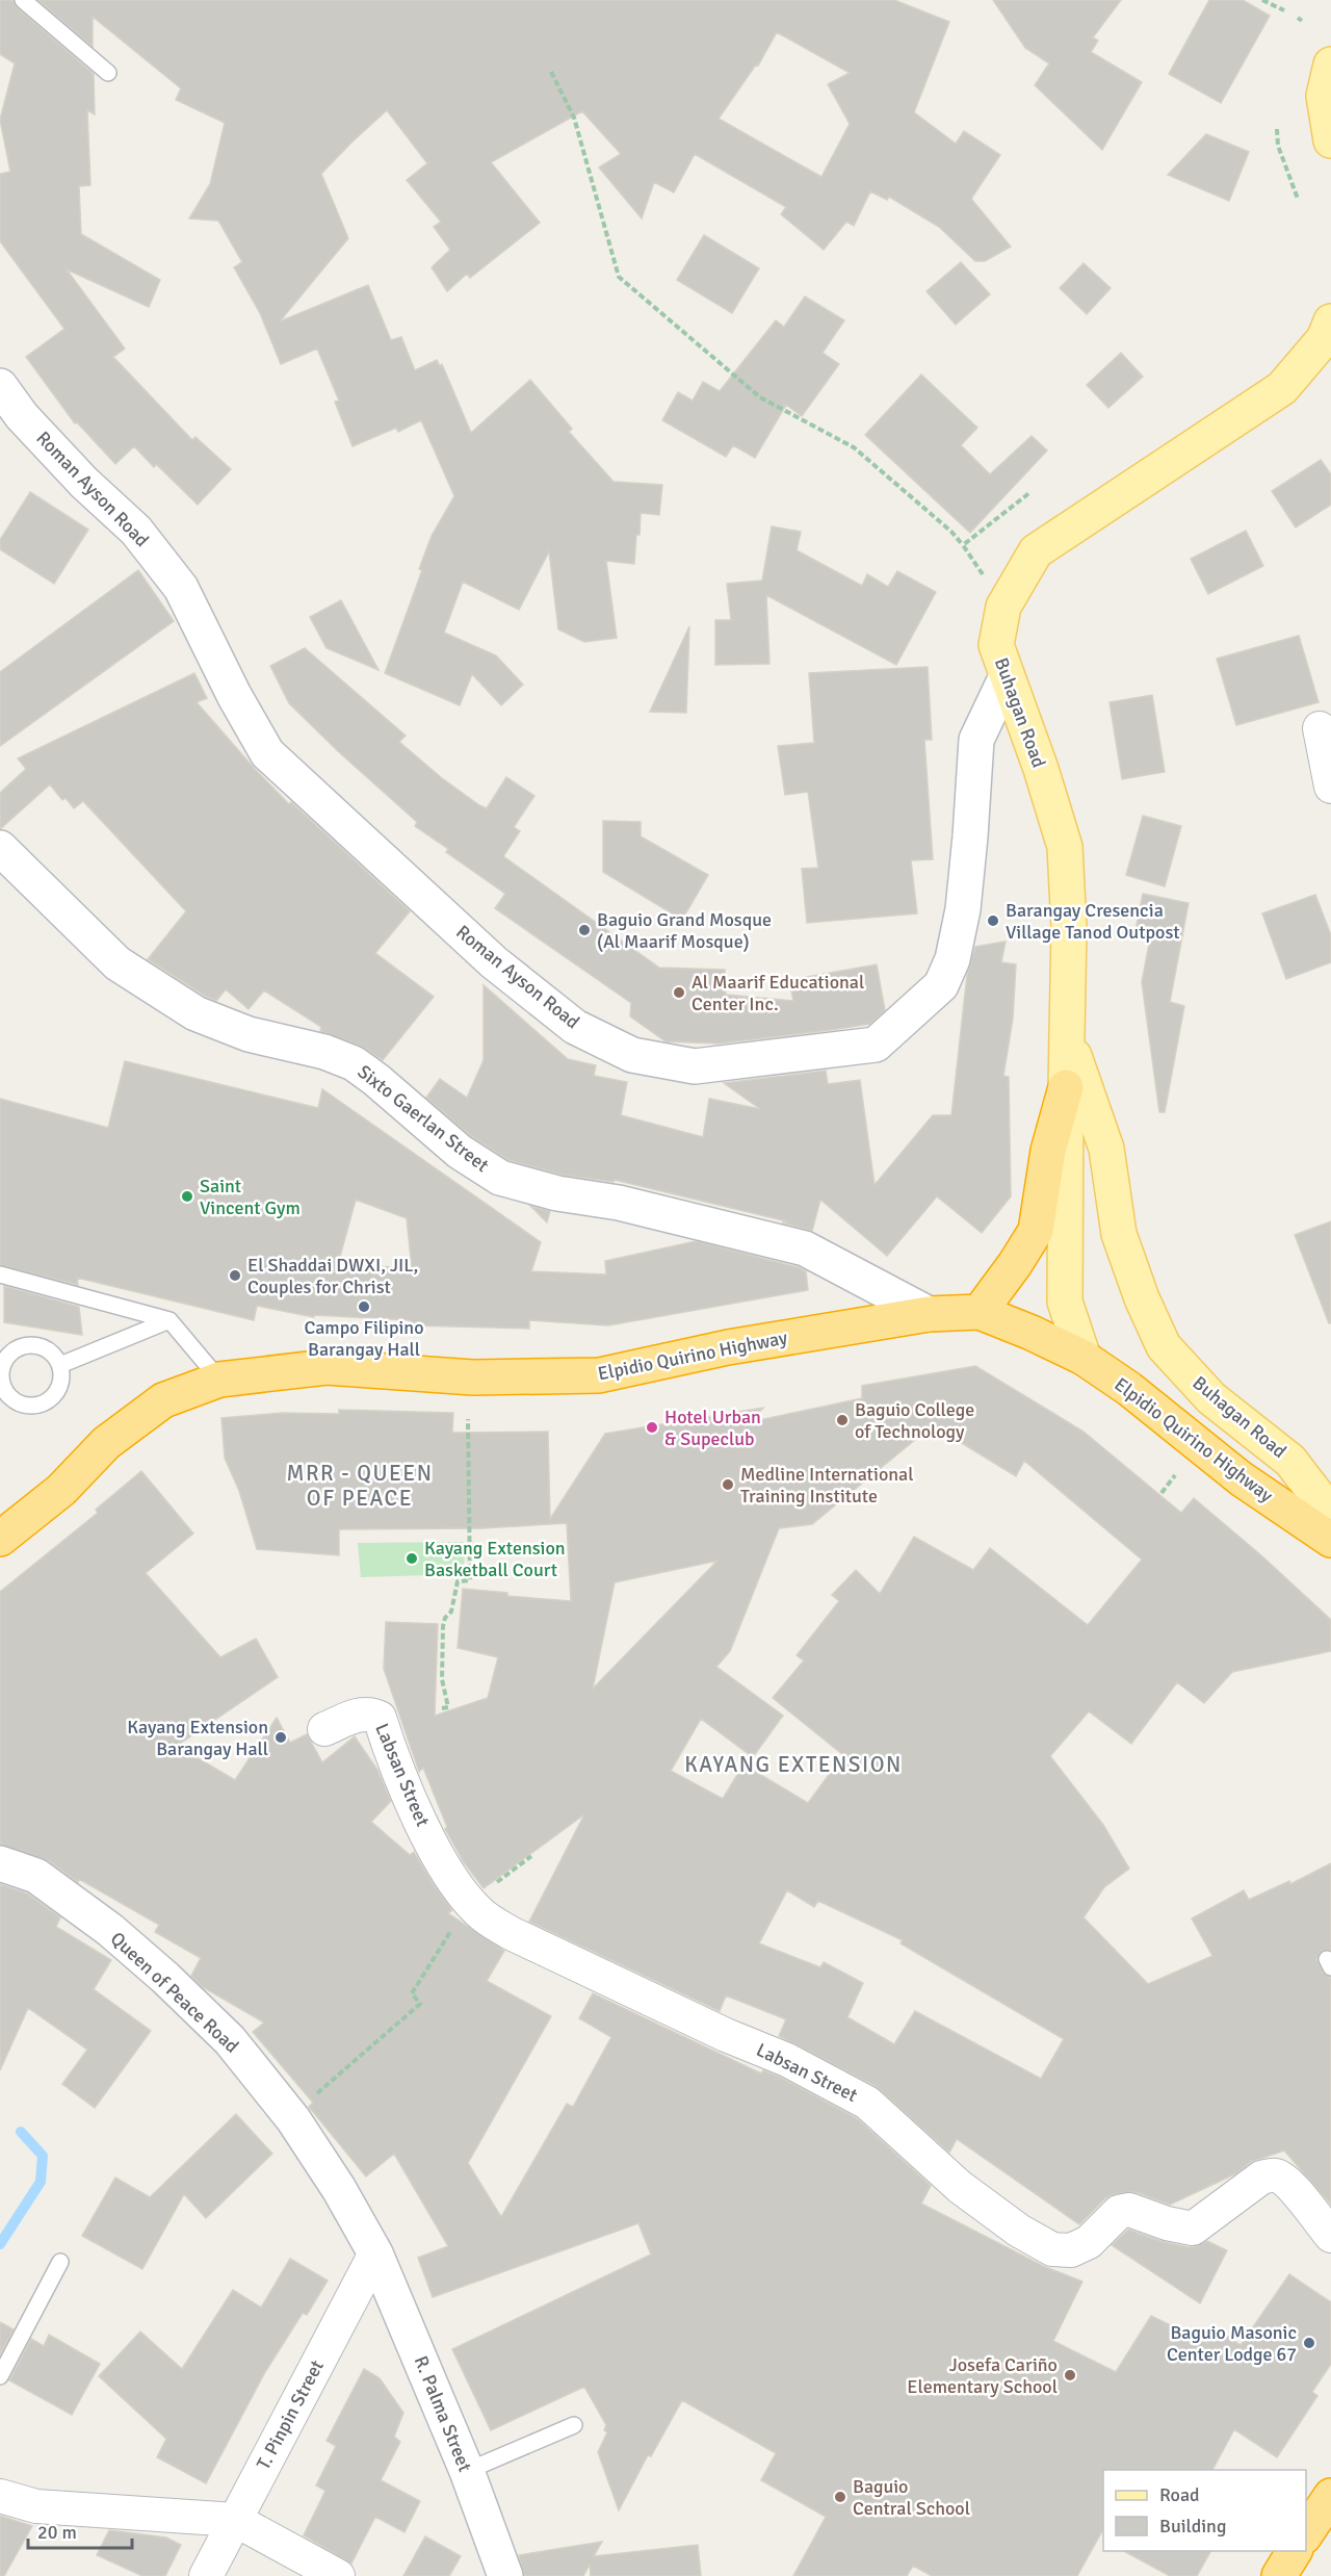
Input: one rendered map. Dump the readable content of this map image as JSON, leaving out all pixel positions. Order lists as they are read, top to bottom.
{
  "streets": {
    "highway": ["Elpidio Quirino Highway"],
    "main road": ["Buhagan Road"],
    "street": [
      "Roman Ayson Road",
      "Sixto Gaerlan Street",
      "Labsan Street",
      "Queen of Peace Road",
      "R. Palma Street",
      "T. Pinpin Street"
    ]
  },
  "crossings": [
    ["Roman Ayson Road", "Buhagan Road"],
    ["Buhagan Road", "Elpidio Quirino Highway"],
    ["Sixto Gaerlan Street", "Elpidio Quirino Highway"],
    ["Queen of Peace Road", "R. Palma Street"],
    ["Queen of Peace Road", "T. Pinpin Street"],
    ["R. Palma Street", "T. Pinpin Street"]
  ],
  "districts": ["MRR - QUEEN OF PEACE", "KAYANG EXTENSION"],
  "places": [
    "Barangay Cresencia Village Tanod Outpost",
    "Baguio Grand Mosque (Al Maarif Mosque)",
    "Al Maarif Educational Center Inc.",
    "Saint Vincent Gym",
    "El Shaddai DWXI, JIL, Couples for Christ",
    "Campo Filipino Barangay Hall",
    "Baguio College of Technology",
    "Hotel Urban & Supeclub",
    "Medline International Training Institute",
    "Kayang Extension Basketball Court",
    "Kayang Extension Barangay Hall",
    "Baguio Masonic Center Lodge 67",
    "Josefa Cariño Elementary School",
    "Baguio Central School"
  ],
  "legend": ["Road", "Building"],
  "scale_bar": "20 m"
}
